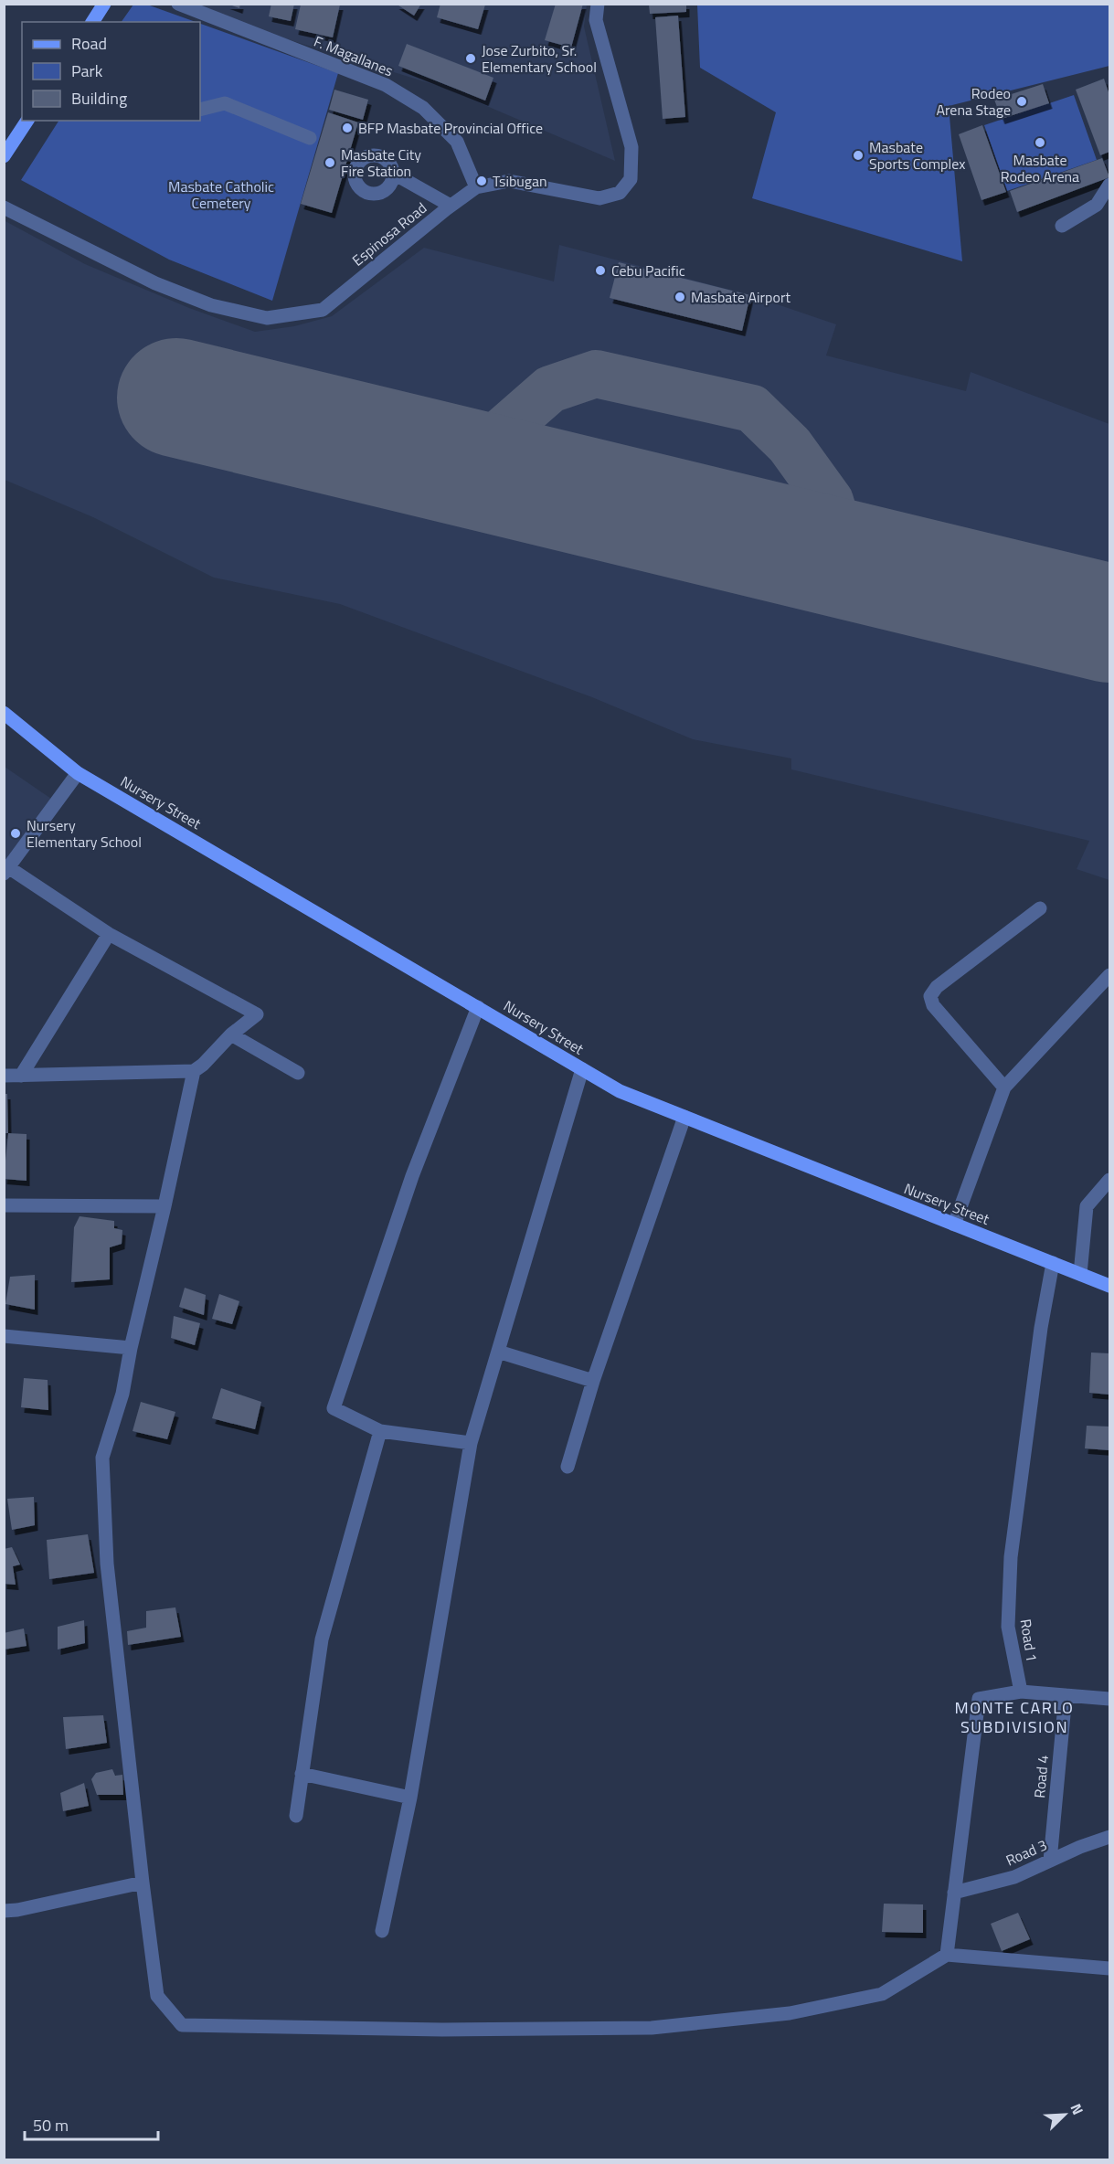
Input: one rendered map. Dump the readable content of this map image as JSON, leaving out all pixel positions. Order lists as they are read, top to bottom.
{
  "streets": {
    "main road": ["Nursery Street"],
    "street": [
      "F. Magallanes",
      "Espinosa Road",
      "Road 1",
      "Road 4",
      "Road 3"
    ]
  },
  "crossings": [
    ["F. Magallanes", "Espinosa Road"],
    ["Nursery Street", "Road 1"],
    ["Road 4", "Road 3"]
  ],
  "districts": ["MONTE CARLO SUBDIVISION"],
  "parks": ["Masbate Catholic Cemetery"],
  "places": [
    "Jose Zurbito, Sr. Elementary School",
    "Rodeo Arena Stage",
    "BFP Masbate Provincial Office",
    "Masbate Rodeo Arena",
    "Masbate Sports Complex",
    "Masbate City Fire Station",
    "Tsibugan",
    "Cebu Pacific",
    "Masbate Airport",
    "Nursery Elementary School"
  ],
  "legend": ["Road", "Park", "Building"],
  "scale_bar": "50 m",
  "north": "top right"
}
